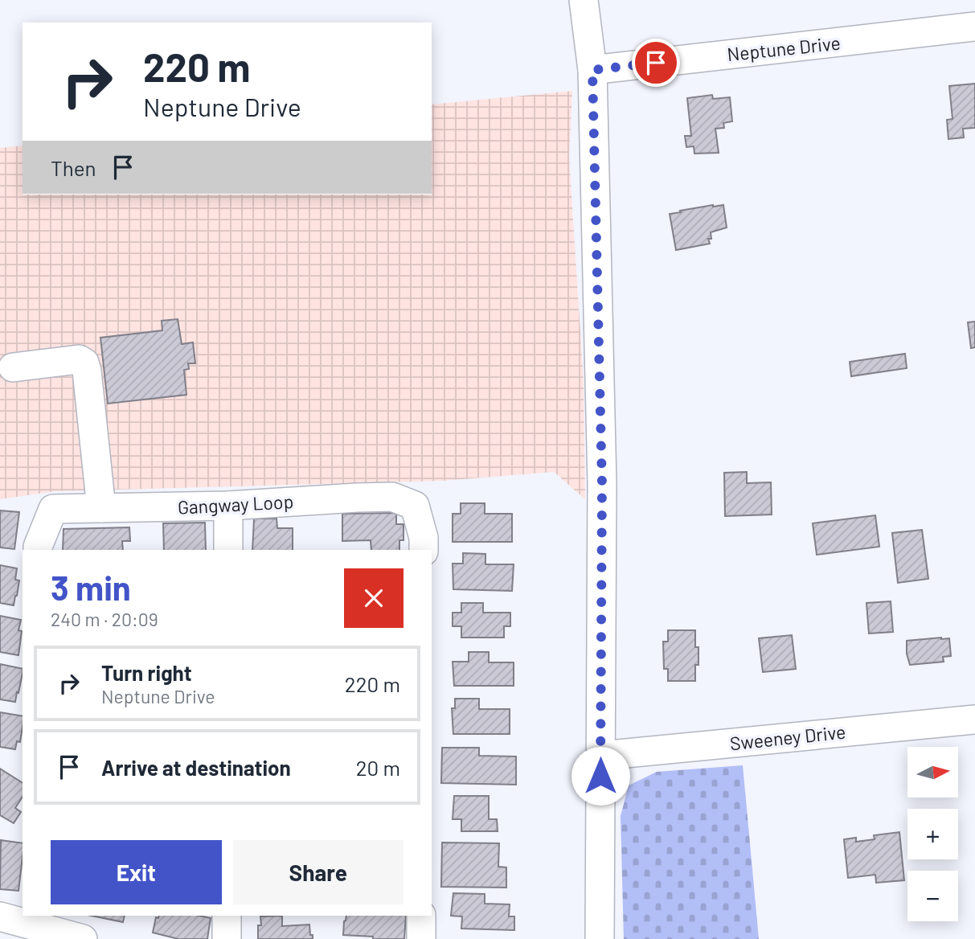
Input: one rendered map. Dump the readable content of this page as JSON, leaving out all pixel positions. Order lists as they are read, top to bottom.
{
  "streets": {
    "street": ["Neptune Drive", "Gangway Loop", "Sweeney Drive"]
  },
  "north": "right",
  "page": {
    "turn": ["220 m", "Neptune Drive"],
    "then": "Then",
    "heading": ["3 min", "240 m · 20:09"],
    "list": [
      {
        "name": "Turn right",
        "note": "Neptune Drive",
        "value": "220 m"
      },
      {
        "name": "Arrive at destination",
        "value": "20 m"
      }
    ],
    "map_buttons": ["+", "−"],
    "buttons": ["Exit", "Share"]
  }
}
